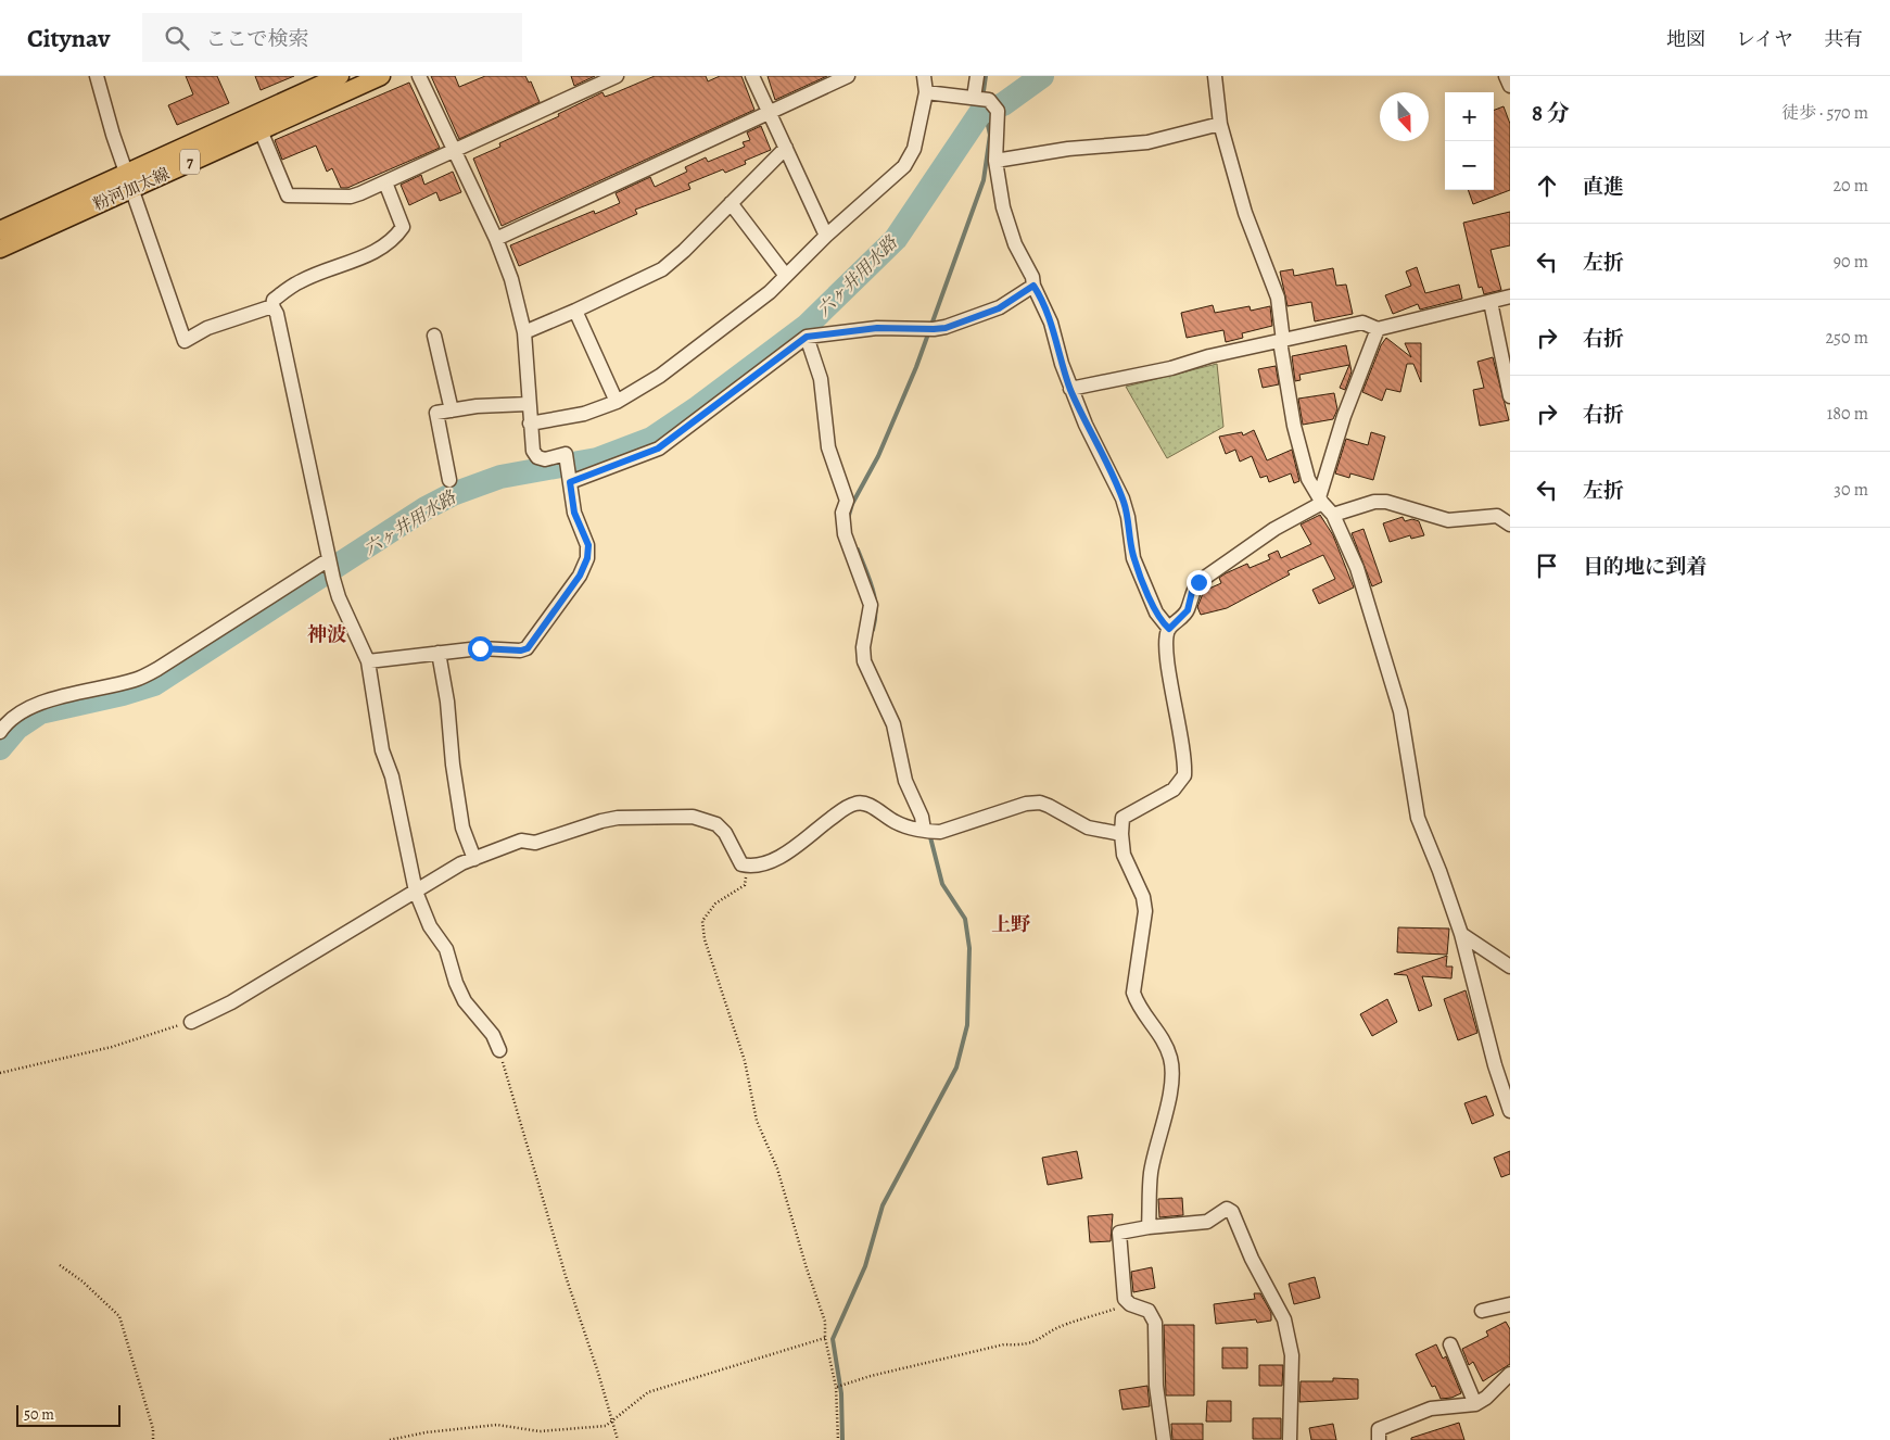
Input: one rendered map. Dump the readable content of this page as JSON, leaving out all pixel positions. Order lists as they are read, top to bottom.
{
  "streets": {
    "main road": ["7", "粉河加太線"]
  },
  "districts": ["神波", "上野"],
  "water": ["六ヶ井用水路"],
  "scale_bar": "50 m",
  "north": "bottom",
  "page": {
    "header": "Citynav",
    "search": "ここで検索",
    "nav": ["地図", "レイヤ", "共有"],
    "heading": ["8 分", "徒歩 · 570 m"],
    "map_buttons": ["+", "−"],
    "list": [
      ["直進", "20 m"],
      ["左折", "90 m"],
      ["右折", "250 m"],
      ["右折", "180 m"],
      ["左折", "30 m"],
      "目的地に到着"
    ],
    "scale": "50 m"
  }
}
